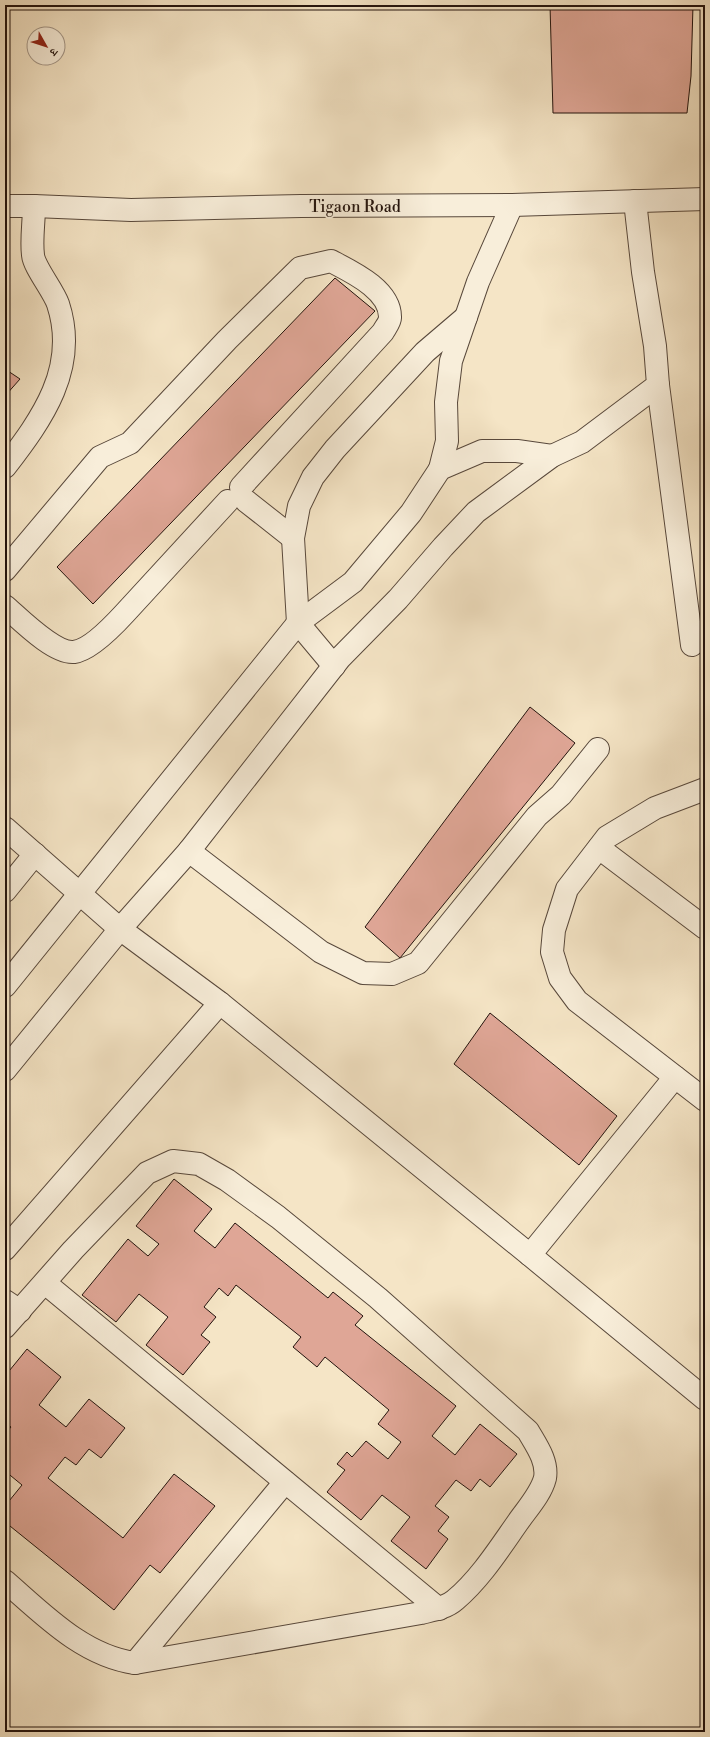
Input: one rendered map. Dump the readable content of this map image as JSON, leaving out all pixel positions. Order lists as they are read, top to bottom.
{
  "streets": {
    "street": ["Tigaon Road"]
  },
  "north": "bottom right"
}
